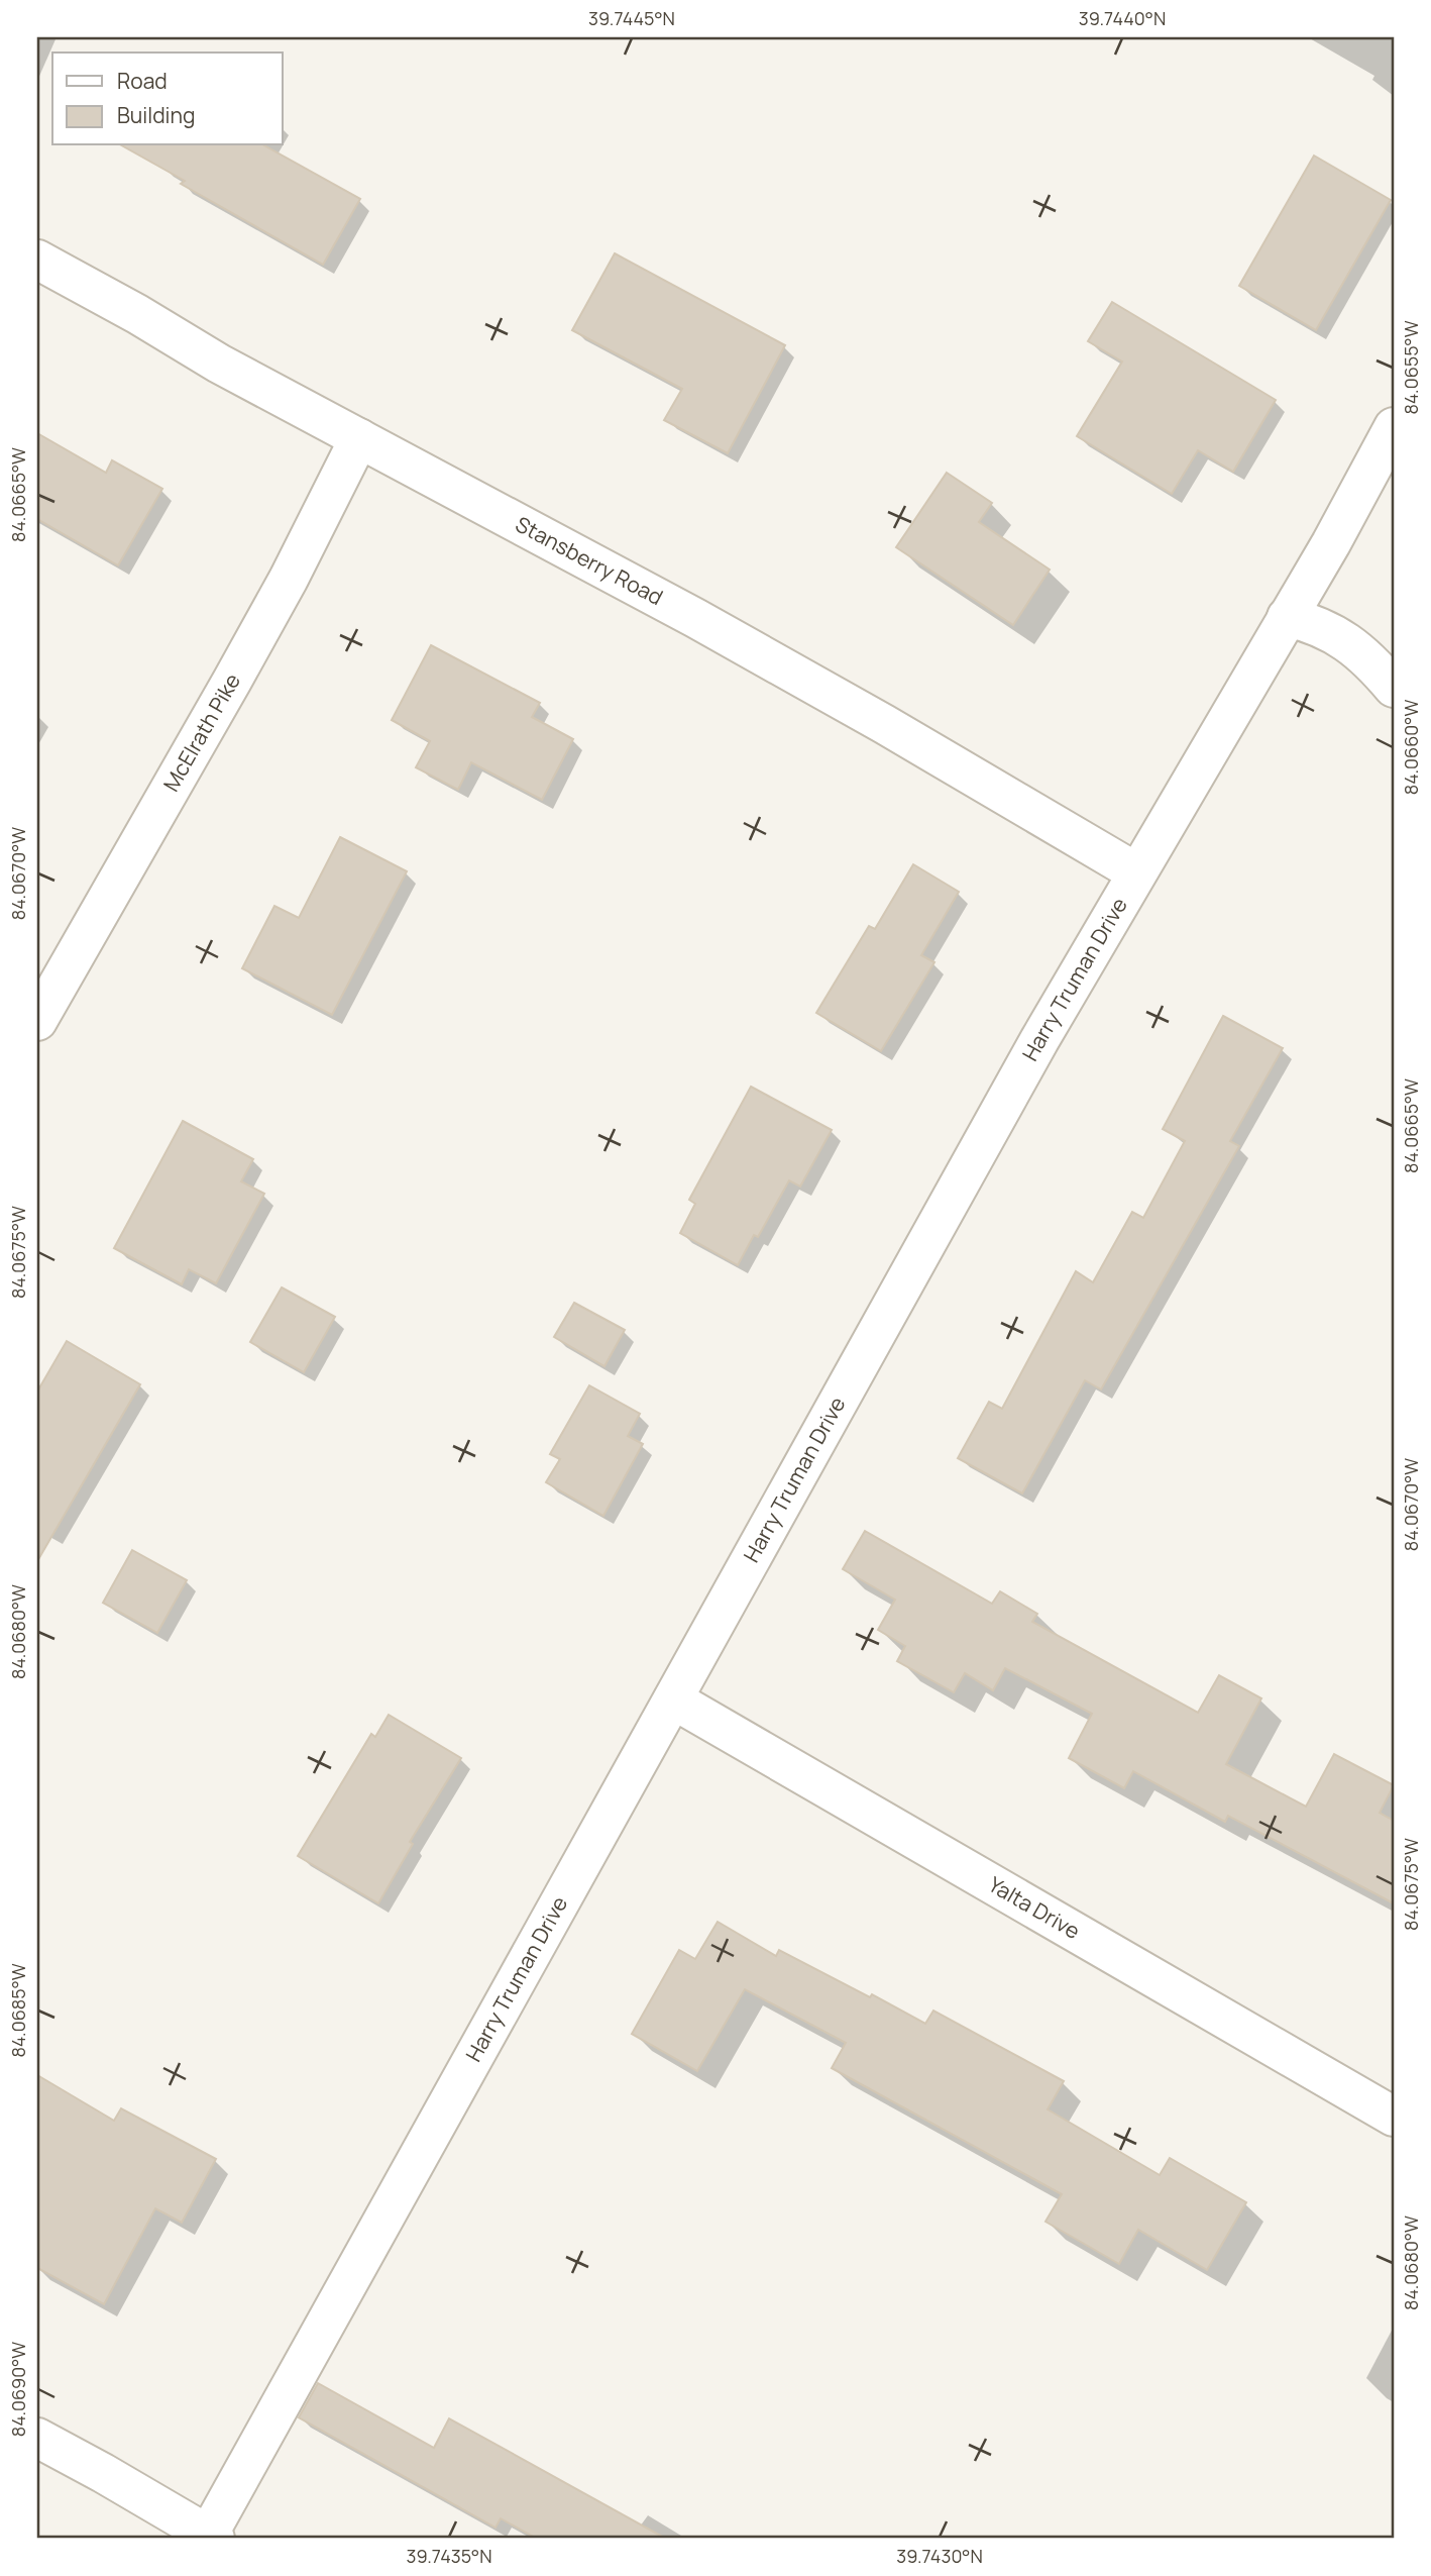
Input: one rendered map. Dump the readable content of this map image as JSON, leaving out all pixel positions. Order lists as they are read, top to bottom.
{
  "streets": {
    "street": [
      "Stansberry Road",
      "McElrath Pike",
      "Harry Truman Drive",
      "Yalta Drive"
    ]
  },
  "crossings": [
    ["Stansberry Road", "McElrath Pike"],
    ["Stansberry Road", "Harry Truman Drive"],
    ["Harry Truman Drive", "Yalta Drive"]
  ],
  "legend": ["Road", "Building"],
  "coordinates": [
    "39.7445°N",
    "39.7440°N",
    "84.0655°W",
    "84.0665°W",
    "84.0660°W",
    "84.0670°W",
    "84.0675°W",
    "84.0680°W",
    "84.0685°W",
    "84.0690°W",
    "39.7435°N",
    "39.7430°N"
  ]
}
